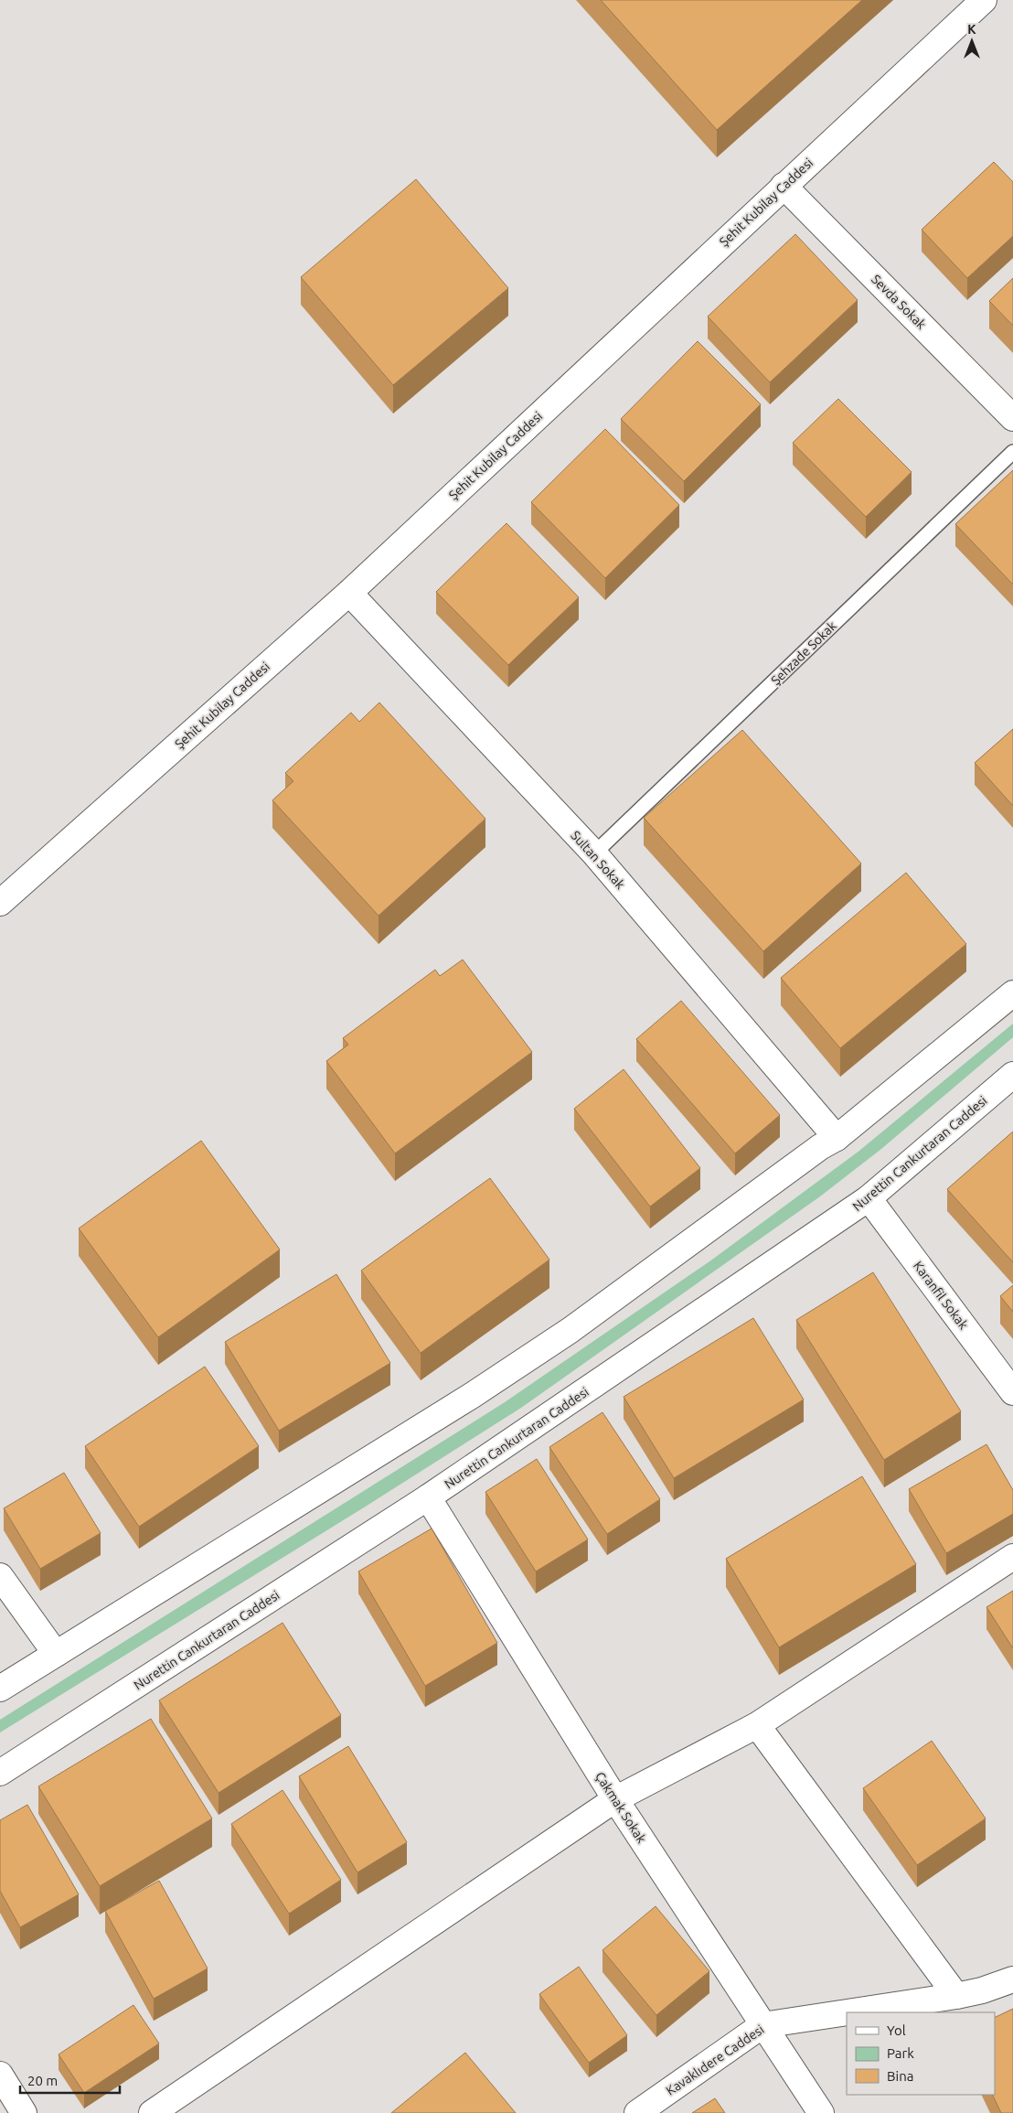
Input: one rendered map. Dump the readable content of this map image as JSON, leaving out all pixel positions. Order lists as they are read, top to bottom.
{
  "streets": {
    "street": [
      "Şehit Kubilay Caddesi",
      "Sevda Sokak",
      "Sultan Sokak",
      "Nurettin Cankurtaran Caddesi",
      "Karanfil Sokak",
      "Çakmak Sokak",
      "Kavaklıdere Caddesi"
    ],
    "lane": ["Şehzade Sokak"]
  },
  "crossings": [
    ["Şehit Kubilay Caddesi", "Sevda Sokak"],
    ["Şehit Kubilay Caddesi", "Sultan Sokak"],
    ["Şehzade Sokak", "Sultan Sokak"],
    ["Nurettin Cankurtaran Caddesi", "Karanfil Sokak"],
    ["Nurettin Cankurtaran Caddesi", "Çakmak Sokak"],
    ["Çakmak Sokak", "Kavaklıdere Caddesi"]
  ],
  "legend": ["Yol", "Park", "Bina"],
  "scale_bar": "20 m",
  "north": "top"
}
